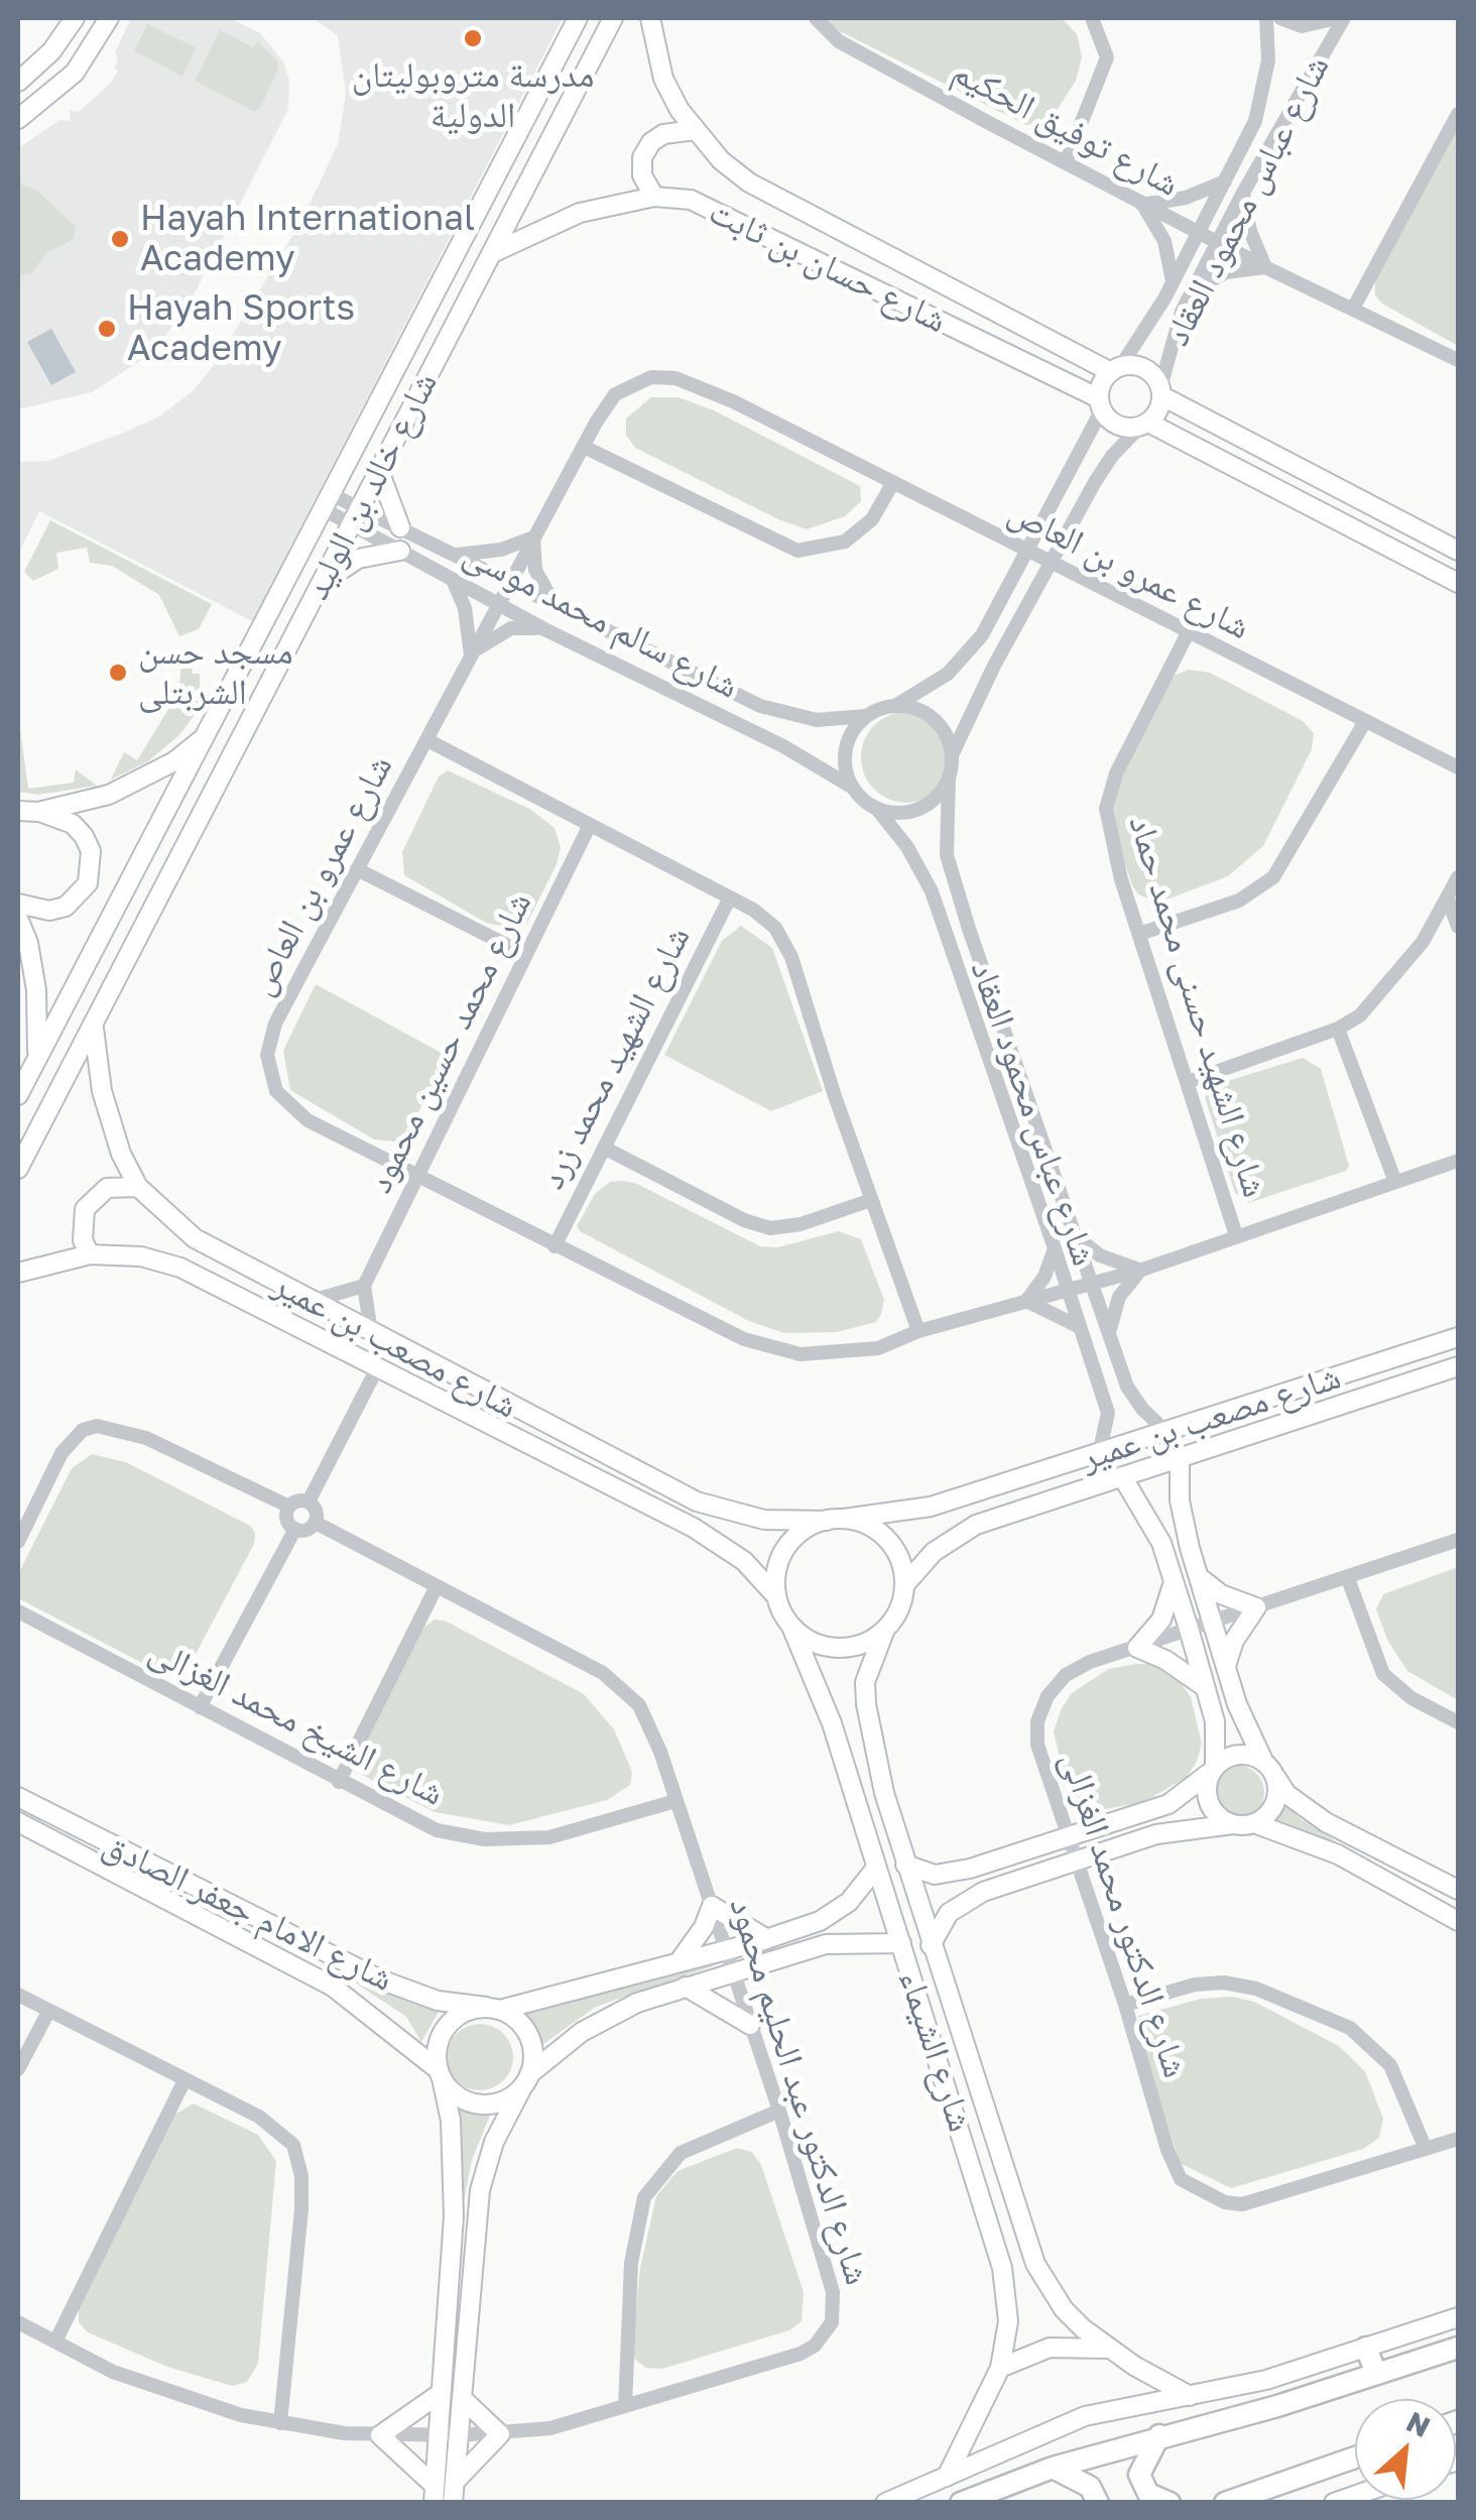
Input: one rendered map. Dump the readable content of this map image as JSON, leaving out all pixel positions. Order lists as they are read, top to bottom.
{
  "streets": {
    "street": [
      "شارع توفيق الحكيم",
      "شارع عباس محمود العقاد",
      "شارع حسان بن ثابت",
      "شارع خالد بن الوليد",
      "شارع عمرو بن العاص",
      "شارع سالم محمد موسى",
      "شارع الشهيد حسنى محمد حماد",
      "شارع محمد حسين محمود",
      "شارع الشهيد محمد زرد",
      "شارع مصعب بن عمير",
      "شارع الشيخ محمد الغزالى",
      "شارع الامام جعفر الصادق",
      "شارع الدكتور محمد الغزالى",
      "شارع الشيماء",
      "شارع الدكتور عبد الحليم محمود"
    ]
  },
  "crossings": [
    ["شارع توفيق الحكيم", "شارع عباس محمود العقاد"],
    ["شارع عباس محمود العقاد", "شارع حسان بن ثابت"],
    ["شارع عباس محمود العقاد", "شارع عمرو بن العاص"],
    ["شارع عباس محمود العقاد", "شارع سالم محمد موسى"],
    ["شارع عباس محمود العقاد", "شارع مصعب بن عمير"],
    ["شارع حسان بن ثابت", "شارع خالد بن الوليد"],
    ["شارع خالد بن الوليد", "شارع سالم محمد موسى"],
    ["شارع خالد بن الوليد", "شارع مصعب بن عمير"],
    ["شارع عمرو بن العاص", "شارع سالم محمد موسى"],
    ["شارع عمرو بن العاص", "شارع الشهيد حسنى محمد حماد"],
    ["شارع عمرو بن العاص", "شارع محمد حسين محمود"],
    ["شارع عمرو بن العاص", "شارع الشهيد محمد زرد"],
    ["شارع مصعب بن عمير", "شارع الشيماء"],
    ["شارع الشيخ محمد الغزالى", "شارع الدكتور عبد الحليم محمود"],
    ["شارع الامام جعفر الصادق", "شارع الشيماء"],
    ["شارع الامام جعفر الصادق", "شارع الدكتور عبد الحليم محمود"]
  ],
  "places": [
    "مدرسة متروبوليتان الدولية",
    "Hayah International Academy",
    "Hayah Sports Academy",
    "مسجد حسن الشربتلى"
  ],
  "north": "top right"
}
